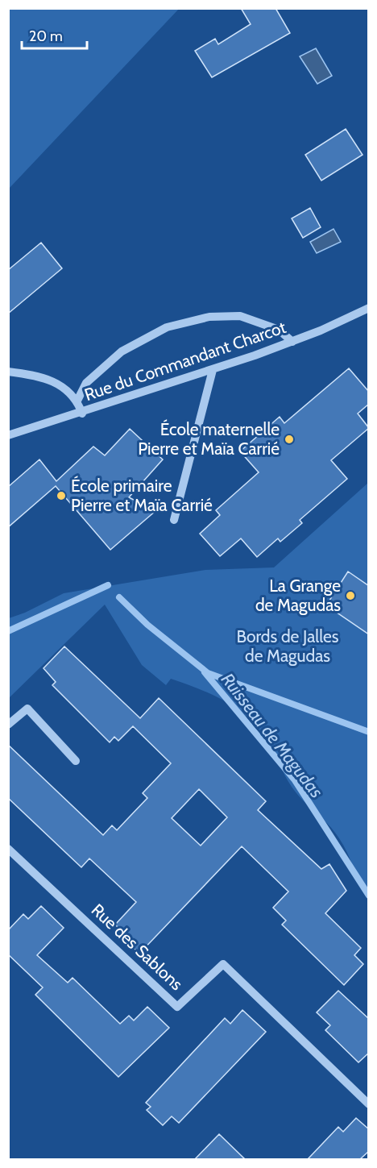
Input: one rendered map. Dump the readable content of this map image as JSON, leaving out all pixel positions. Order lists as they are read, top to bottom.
{
  "streets": {
    "street": ["Rue du Commandant Charcot", "Rue des Sablons"]
  },
  "water": ["Ruisseau de Magudas"],
  "parks": ["Bords de Jalles de Magudas"],
  "places": ["École maternelle Pierre et Maïa Carrié", "École primaire Pierre et Maïa Carrié", "La Grange de Magudas"],
  "scale_bar": "20 m"
}
